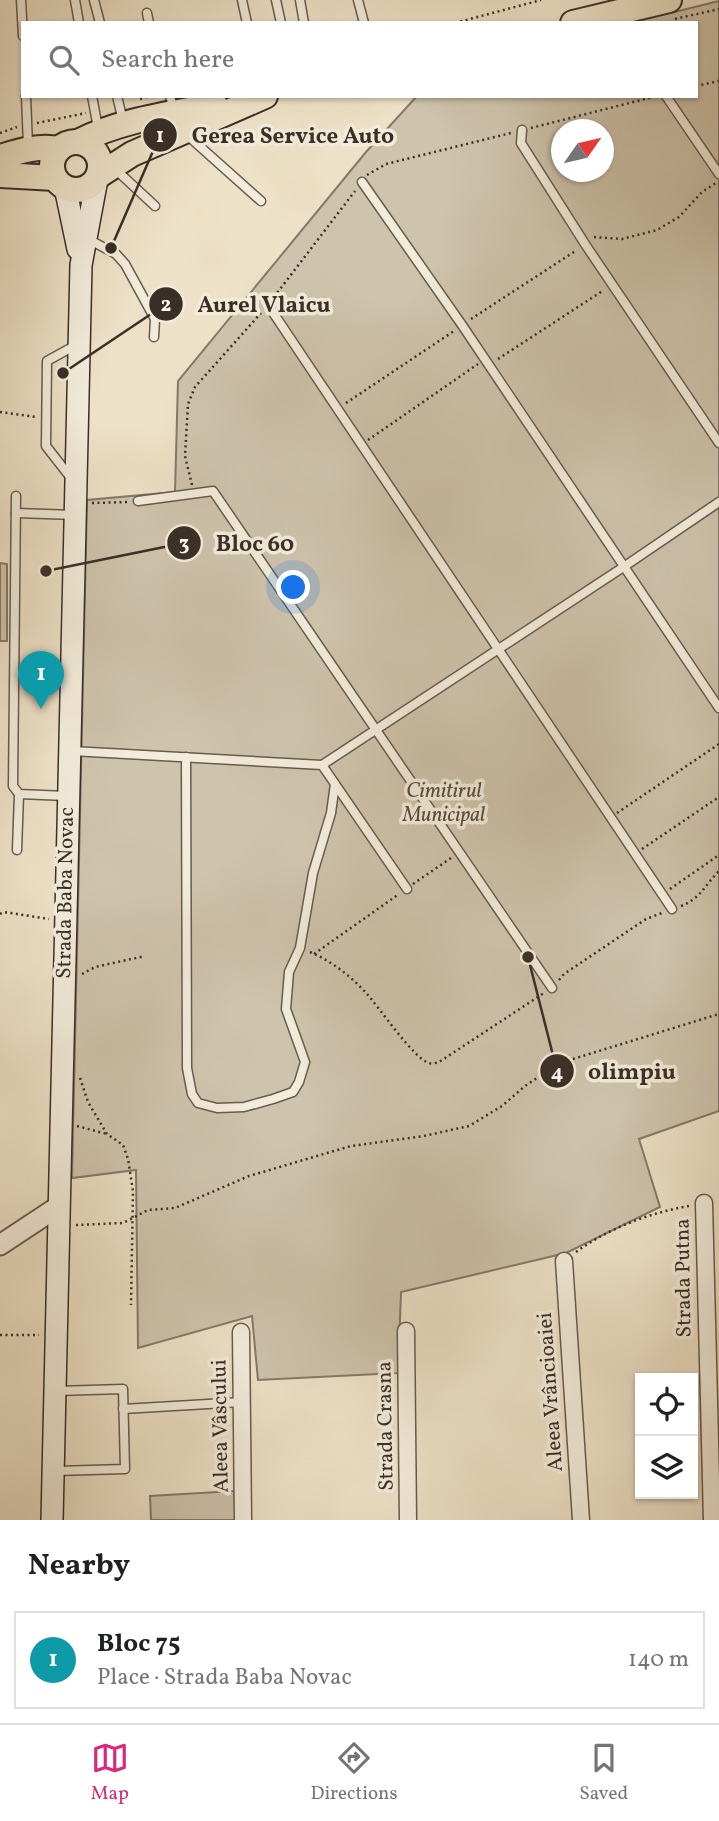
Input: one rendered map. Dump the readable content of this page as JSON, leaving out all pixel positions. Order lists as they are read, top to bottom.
{
  "streets": {
    "main road": ["Strada Baba Novac"],
    "street": [
      "Strada Putna",
      "Aleea Vrâncioaiei",
      "Aleea Vâscului",
      "Strada Crasna"
    ]
  },
  "parks": ["Cimitirul Municipal"],
  "places": [
    "Gerea Service Auto",
    "Aurel Vlaicu",
    "Bloc 60",
    "olimpiu"
  ],
  "north": "top right",
  "page": {
    "search": "Search here",
    "pins": "1",
    "heading": "Nearby",
    "list": [
      {
        "mark": "1",
        "name": "Bloc 75",
        "note": "Place · Strada Baba Novac",
        "value": "140 m"
      }
    ],
    "nav": ["Map", "Directions", "Saved"]
  }
}
